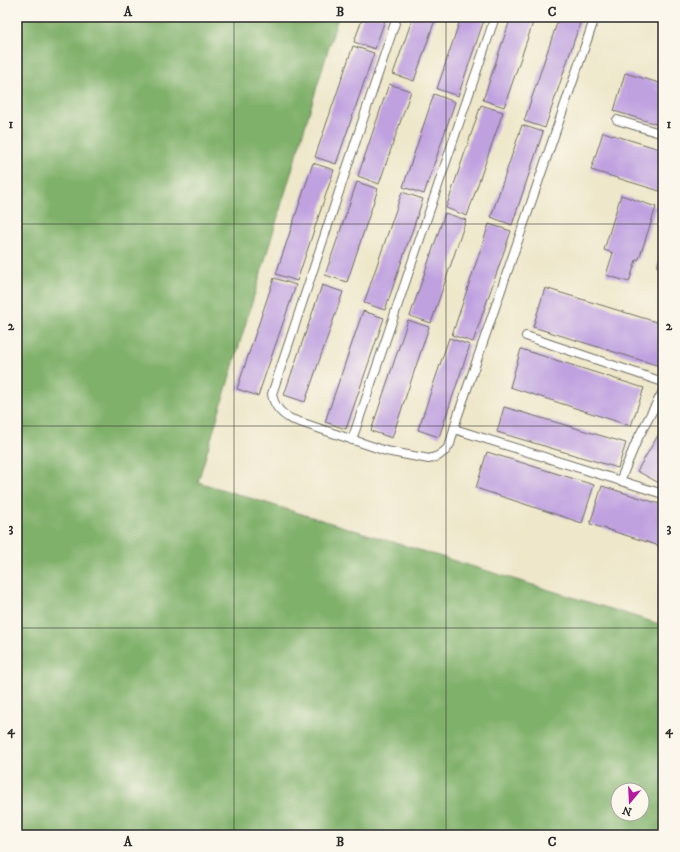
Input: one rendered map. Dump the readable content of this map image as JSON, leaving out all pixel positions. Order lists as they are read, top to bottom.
{
  "north": "bottom",
  "grid": {
    "columns": ["A", "B", "C"],
    "rows": [
      "1",
      "2",
      "3",
      "4"
    ]
  }
}
